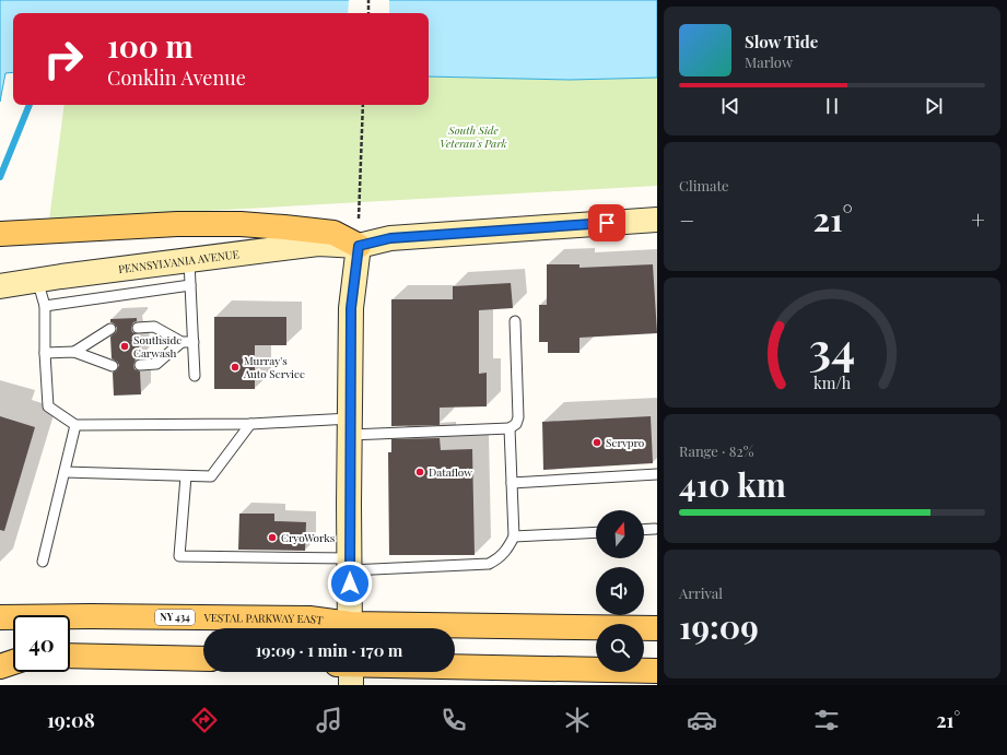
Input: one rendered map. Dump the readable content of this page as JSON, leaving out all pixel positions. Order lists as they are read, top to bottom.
{
  "streets": {
    "main road": ["NY 434", "VESTAL PARKWAY EAST"],
    "street": ["PENNSYLVANIA AVENUE"]
  },
  "parks": ["South Side Veteran's Park"],
  "places": [
    "Southside Carwash",
    "Murray's Auto Service",
    "Servpro",
    "Dataflow",
    "CryoWorks"
  ],
  "north": "top",
  "page": {
    "turn": ["100 m", "Conklin Avenue"],
    "song": ["Slow Tide", "Marlow"],
    "tile": [
      "Climate",
      ["Range · 82%", "410 km"],
      ["Arrival", "19:09"]
    ],
    "heat": ["−", "21°", "+"],
    "limit": "40",
    "trip": "19:09 · 1 min · 170 m",
    "tabs": ["19:08", "21°"],
    "gauge": ["34", "km/h"]
  }
}
